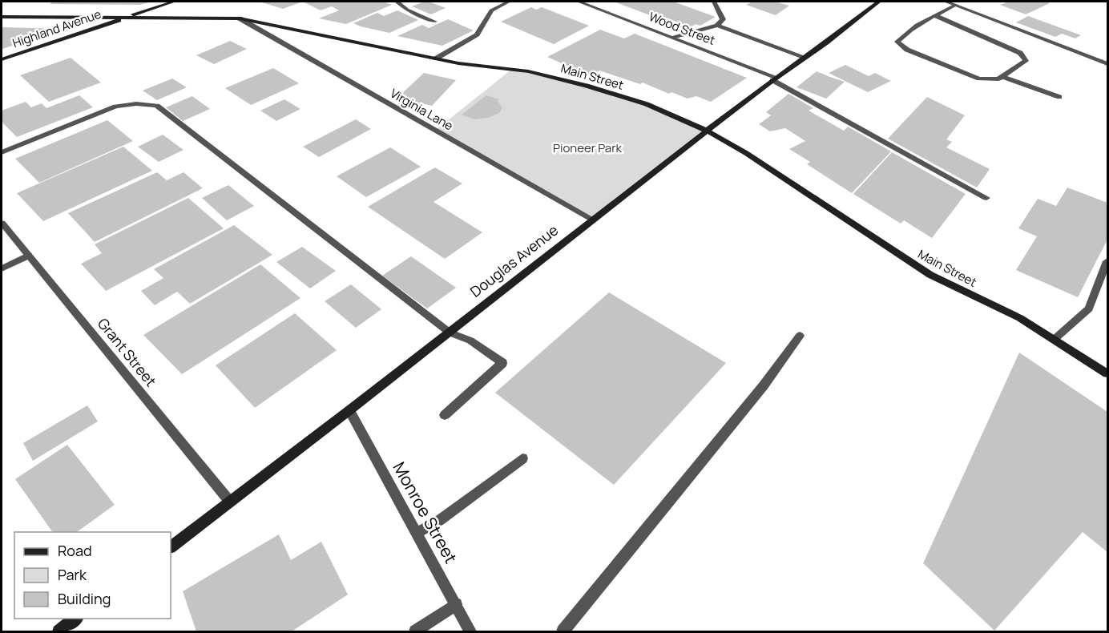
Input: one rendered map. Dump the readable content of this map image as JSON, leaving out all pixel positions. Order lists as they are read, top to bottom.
{
  "streets": {
    "street": [
      "Highland Avenue",
      "Wood Street",
      "Main Street",
      "Virginia Lane",
      "Douglas Avenue",
      "Grant Street",
      "Monroe Street"
    ]
  },
  "crossings": [
    ["Highland Avenue", "Main Street"],
    ["Wood Street", "Douglas Avenue"],
    ["Main Street", "Virginia Lane"],
    ["Main Street", "Douglas Avenue"],
    ["Virginia Lane", "Douglas Avenue"],
    ["Douglas Avenue", "Grant Street"],
    ["Douglas Avenue", "Monroe Street"]
  ],
  "parks": ["Pioneer Park"],
  "legend": ["Road", "Park", "Building"]
}
